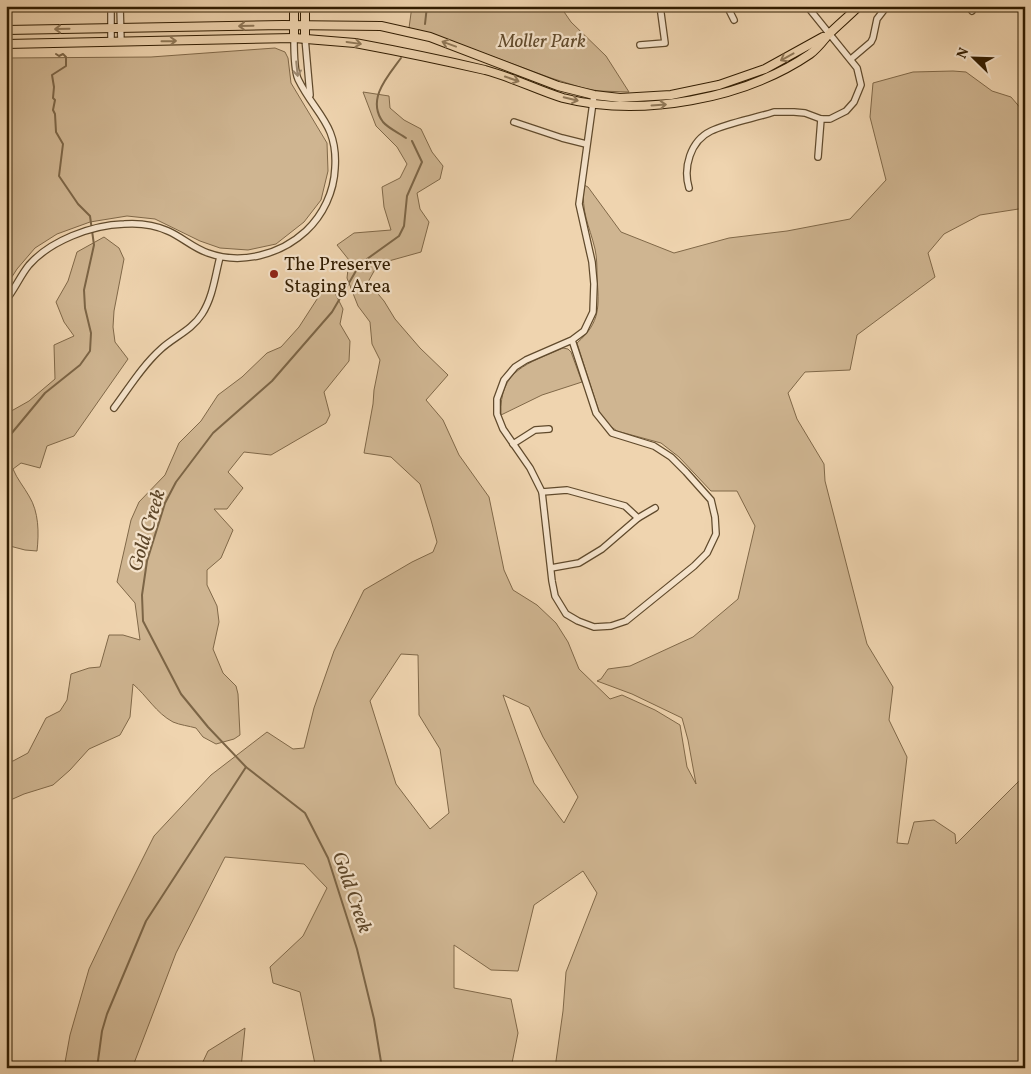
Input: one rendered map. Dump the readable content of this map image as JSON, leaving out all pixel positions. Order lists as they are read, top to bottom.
{
  "water": ["Gold Creek"],
  "parks": ["Moller Park"],
  "places": ["The Preserve Staging Area"],
  "north": "top left"
}
